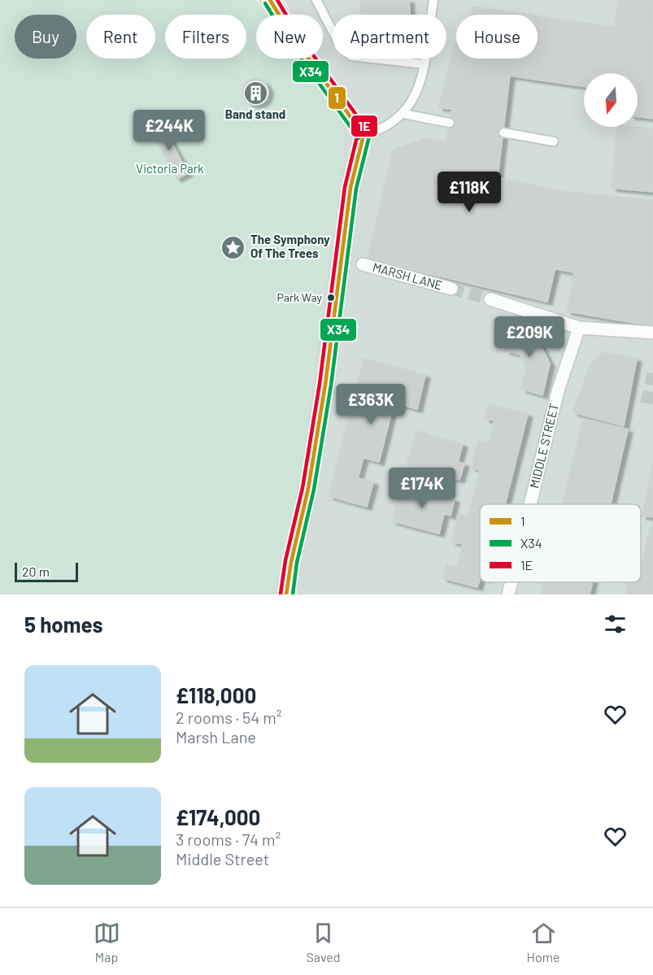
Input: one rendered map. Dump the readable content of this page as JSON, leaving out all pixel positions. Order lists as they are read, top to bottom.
{
  "streets": {
    "street": ["MARSH LANE", "MIDDLE STREET"]
  },
  "parks": ["Victoria Park"],
  "places": {
    "building": ["Band stand"],
    "place": ["The Symphony Of The Trees"],
    "other": ["Park Way"]
  },
  "lines": ["transit line 1", "transit line 1E", "transit line X34"],
  "legend": ["1", "X34", "1E"],
  "scale_bar": "20 m",
  "north": "bottom",
  "page": {
    "chip": [
      "Buy",
      "Rent",
      "Filters",
      "New",
      "Apartment",
      "House"
    ],
    "price": [
      "£244K",
      "£118K",
      "£209K",
      "£363K",
      "£174K"
    ],
    "scale": "20 m",
    "heading": "5 homes",
    "list": [
      {
        "name": "£118,000",
        "note": "2 rooms · 54 m² · Marsh Lane"
      },
      {
        "name": "£174,000",
        "note": "3 rooms · 74 m² · Middle Street"
      }
    ],
    "tabs": ["Map", "Saved", "Home"]
  }
}
